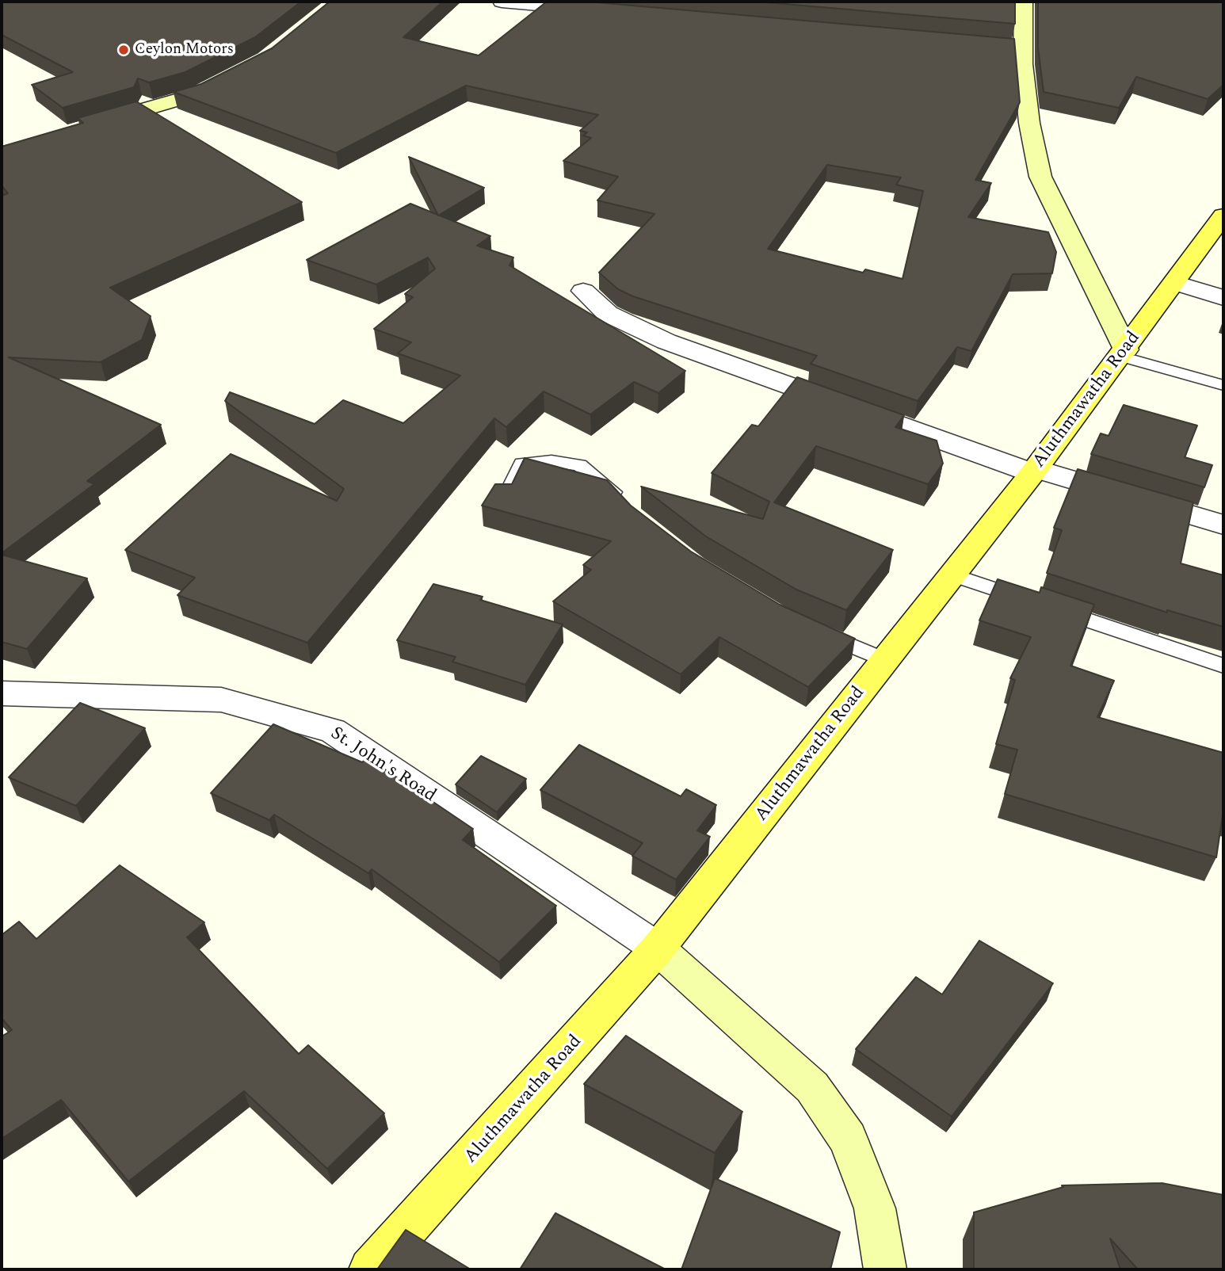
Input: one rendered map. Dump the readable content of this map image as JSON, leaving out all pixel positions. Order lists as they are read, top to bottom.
{
  "streets": {
    "main road": ["Aluthmawatha Road"],
    "street": ["St. John's Road"]
  },
  "crossings": [
    ["Aluthmawatha Road", "St. John's Road"]
  ],
  "places": ["Ceylon Motors"]
}
